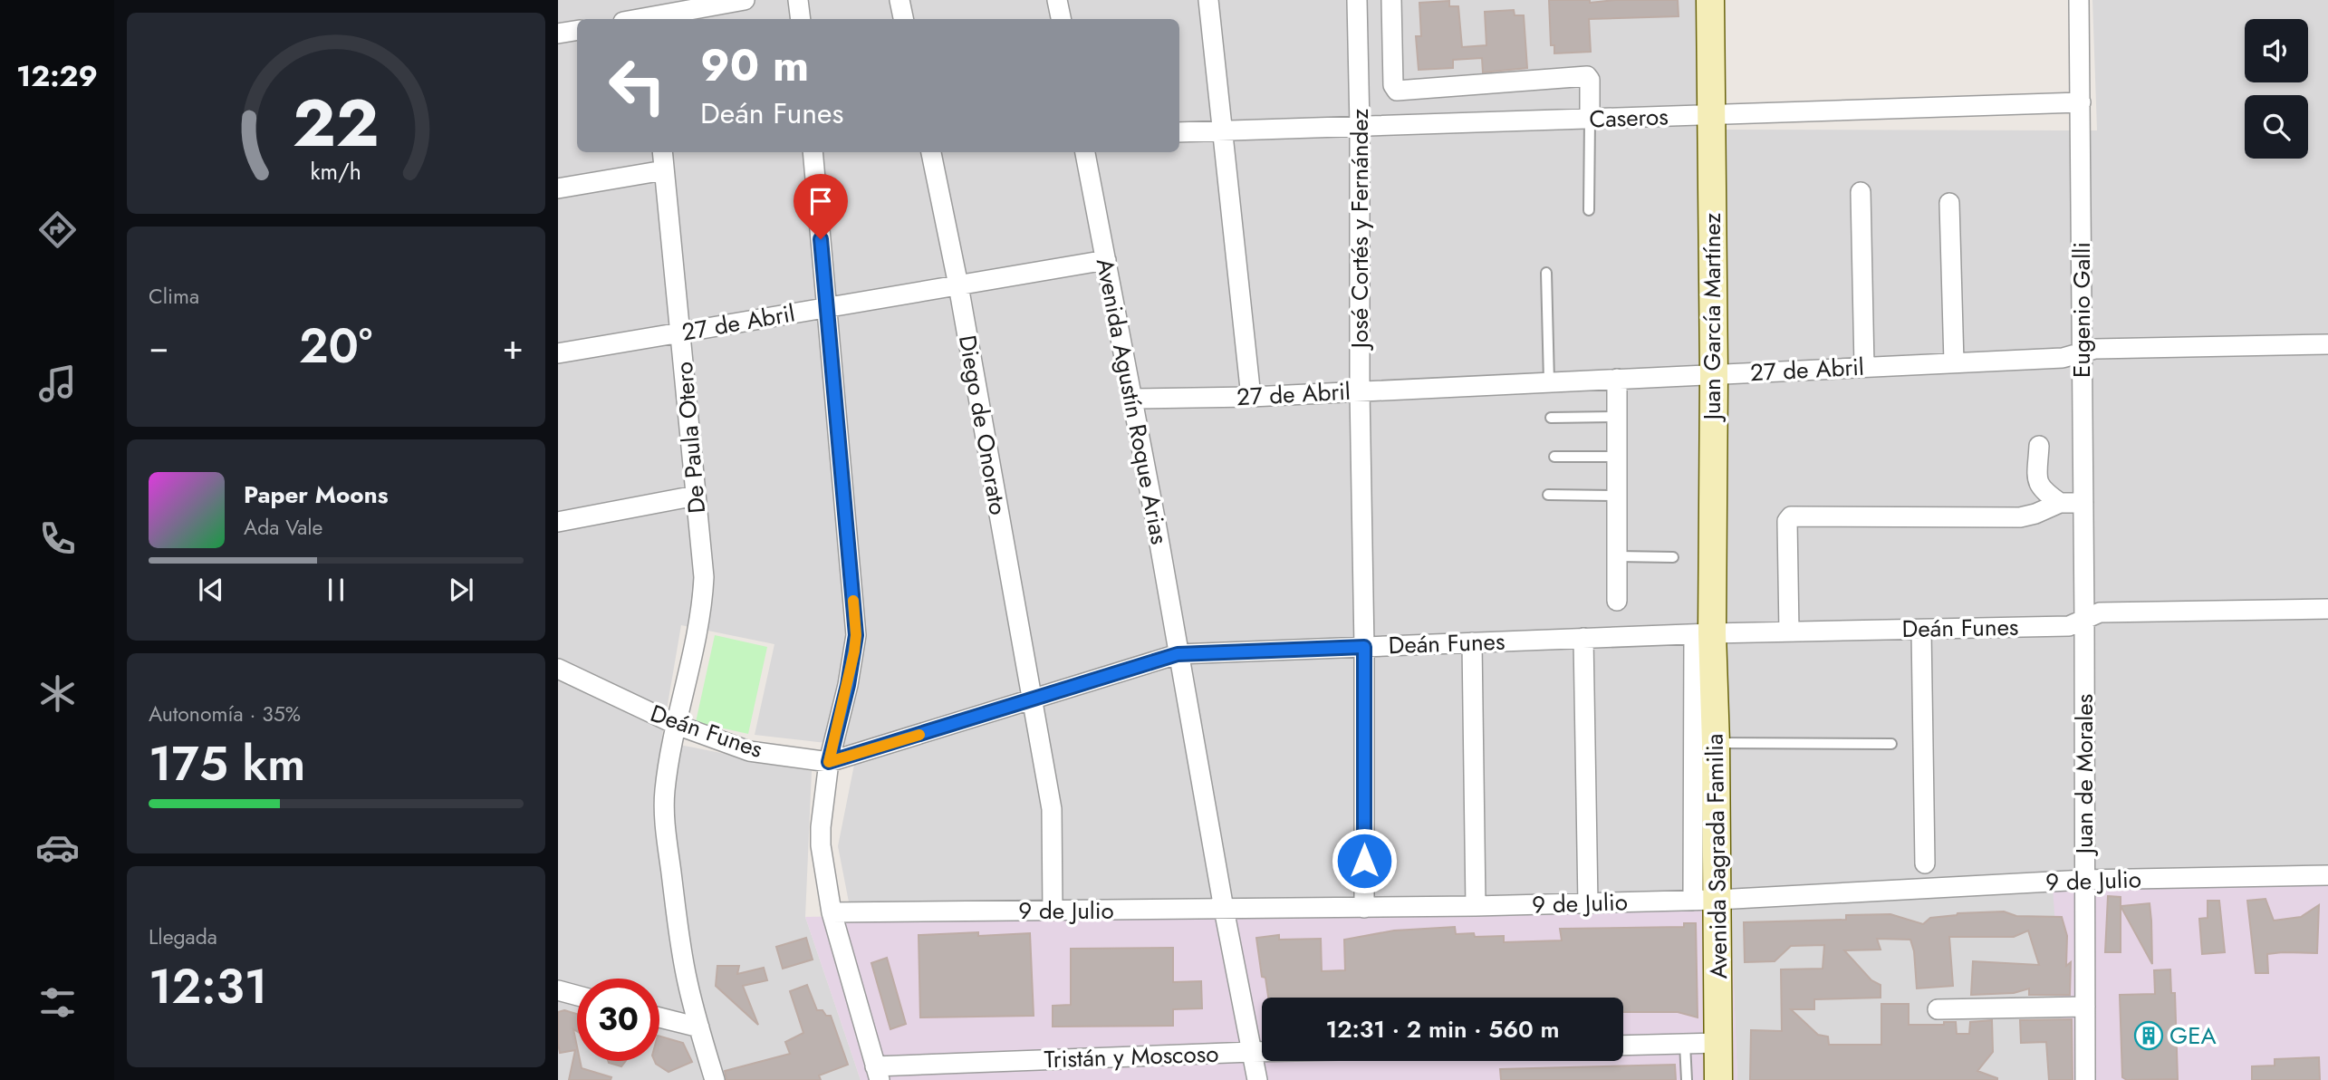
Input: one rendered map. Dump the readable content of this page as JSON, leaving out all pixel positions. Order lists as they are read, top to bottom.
{
  "streets": {
    "main road": ["Juan García Martínez", "Avenida Sagrada Familia"],
    "street": [
      "Caseros",
      "José Cortés y Fernández",
      "Eugenio Galli",
      "27 de Abril",
      "Avenida Agustín Roque Arias",
      "Diego de Onorato",
      "De Paula Otero",
      "Deán Funes",
      "Juan de Morales",
      "9 de Julio",
      "Tristán y Moscoso"
    ]
  },
  "crossings": [
    ["Caseros", "José Cortés y Fernández"],
    ["Caseros", "Eugenio Galli"],
    ["Caseros", "Juan García Martínez"],
    ["José Cortés y Fernández", "27 de Abril"],
    ["José Cortés y Fernández", "Deán Funes"],
    ["José Cortés y Fernández", "9 de Julio"],
    ["Eugenio Galli", "27 de Abril"],
    ["Eugenio Galli", "Deán Funes"],
    ["Eugenio Galli", "Juan de Morales"],
    ["Juan García Martínez", "27 de Abril"],
    ["Juan García Martínez", "Deán Funes"],
    ["Juan García Martínez", "Avenida Sagrada Familia"],
    ["27 de Abril", "Avenida Agustín Roque Arias"],
    ["27 de Abril", "Diego de Onorato"],
    ["27 de Abril", "De Paula Otero"],
    ["Avenida Agustín Roque Arias", "Deán Funes"],
    ["Avenida Agustín Roque Arias", "9 de Julio"],
    ["Avenida Agustín Roque Arias", "Tristán y Moscoso"],
    ["Diego de Onorato", "Deán Funes"],
    ["Diego de Onorato", "9 de Julio"],
    ["De Paula Otero", "Deán Funes"],
    ["Deán Funes", "Juan de Morales"],
    ["Deán Funes", "Avenida Sagrada Familia"],
    ["Juan de Morales", "9 de Julio"],
    ["Avenida Sagrada Familia", "9 de Julio"]
  ],
  "places": {
    "building": ["GEA"]
  },
  "page": {
    "tabs": "12:29",
    "turn": ["90 m", "Deán Funes"],
    "tile": [
      "Clima",
      ["Autonomía · 35%", "175 km"],
      ["Llegada", "12:31"]
    ],
    "heat": ["−", "20°", "+"],
    "song": ["Paper Moons", "Ada Vale"],
    "limit": "30",
    "trip": "12:31 · 2 min · 560 m",
    "gauge": ["22", "km/h"]
  }
}
